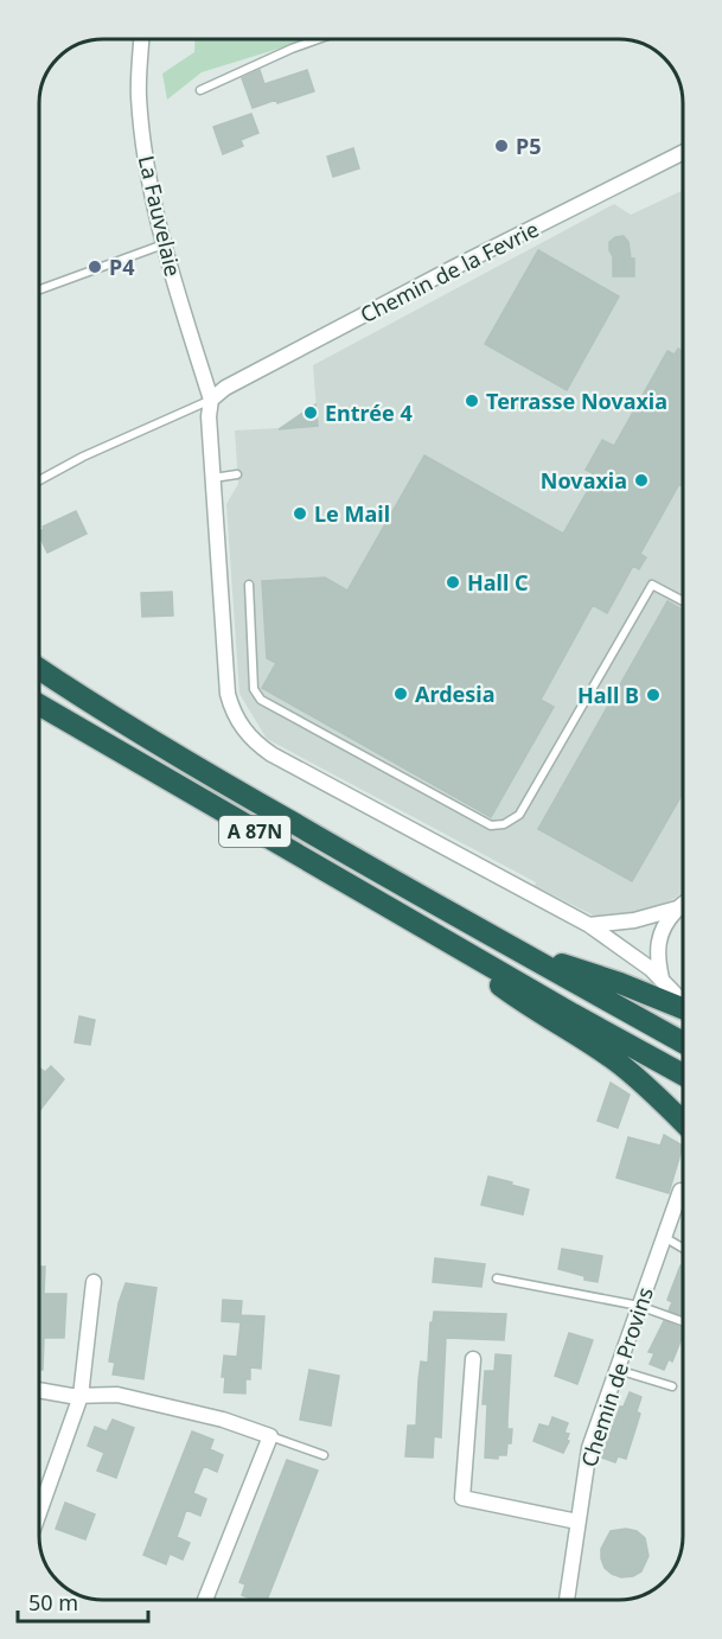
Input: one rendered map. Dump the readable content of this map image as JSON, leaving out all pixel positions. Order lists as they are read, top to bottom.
{
  "streets": {
    "highway": ["A 87N"],
    "street": ["La Fauvelaie", "Chemin de la Fevrie", "Chemin de Provins"]
  },
  "crossings": [
    ["La Fauvelaie", "Chemin de la Fevrie"]
  ],
  "places": [
    "P5",
    "P4",
    "Terrasse Novaxia",
    "Entrée 4",
    "Novaxia",
    "Le Mail",
    "Hall C",
    "Ardesia",
    "Hall B"
  ],
  "scale_bar": "50 m"
}
